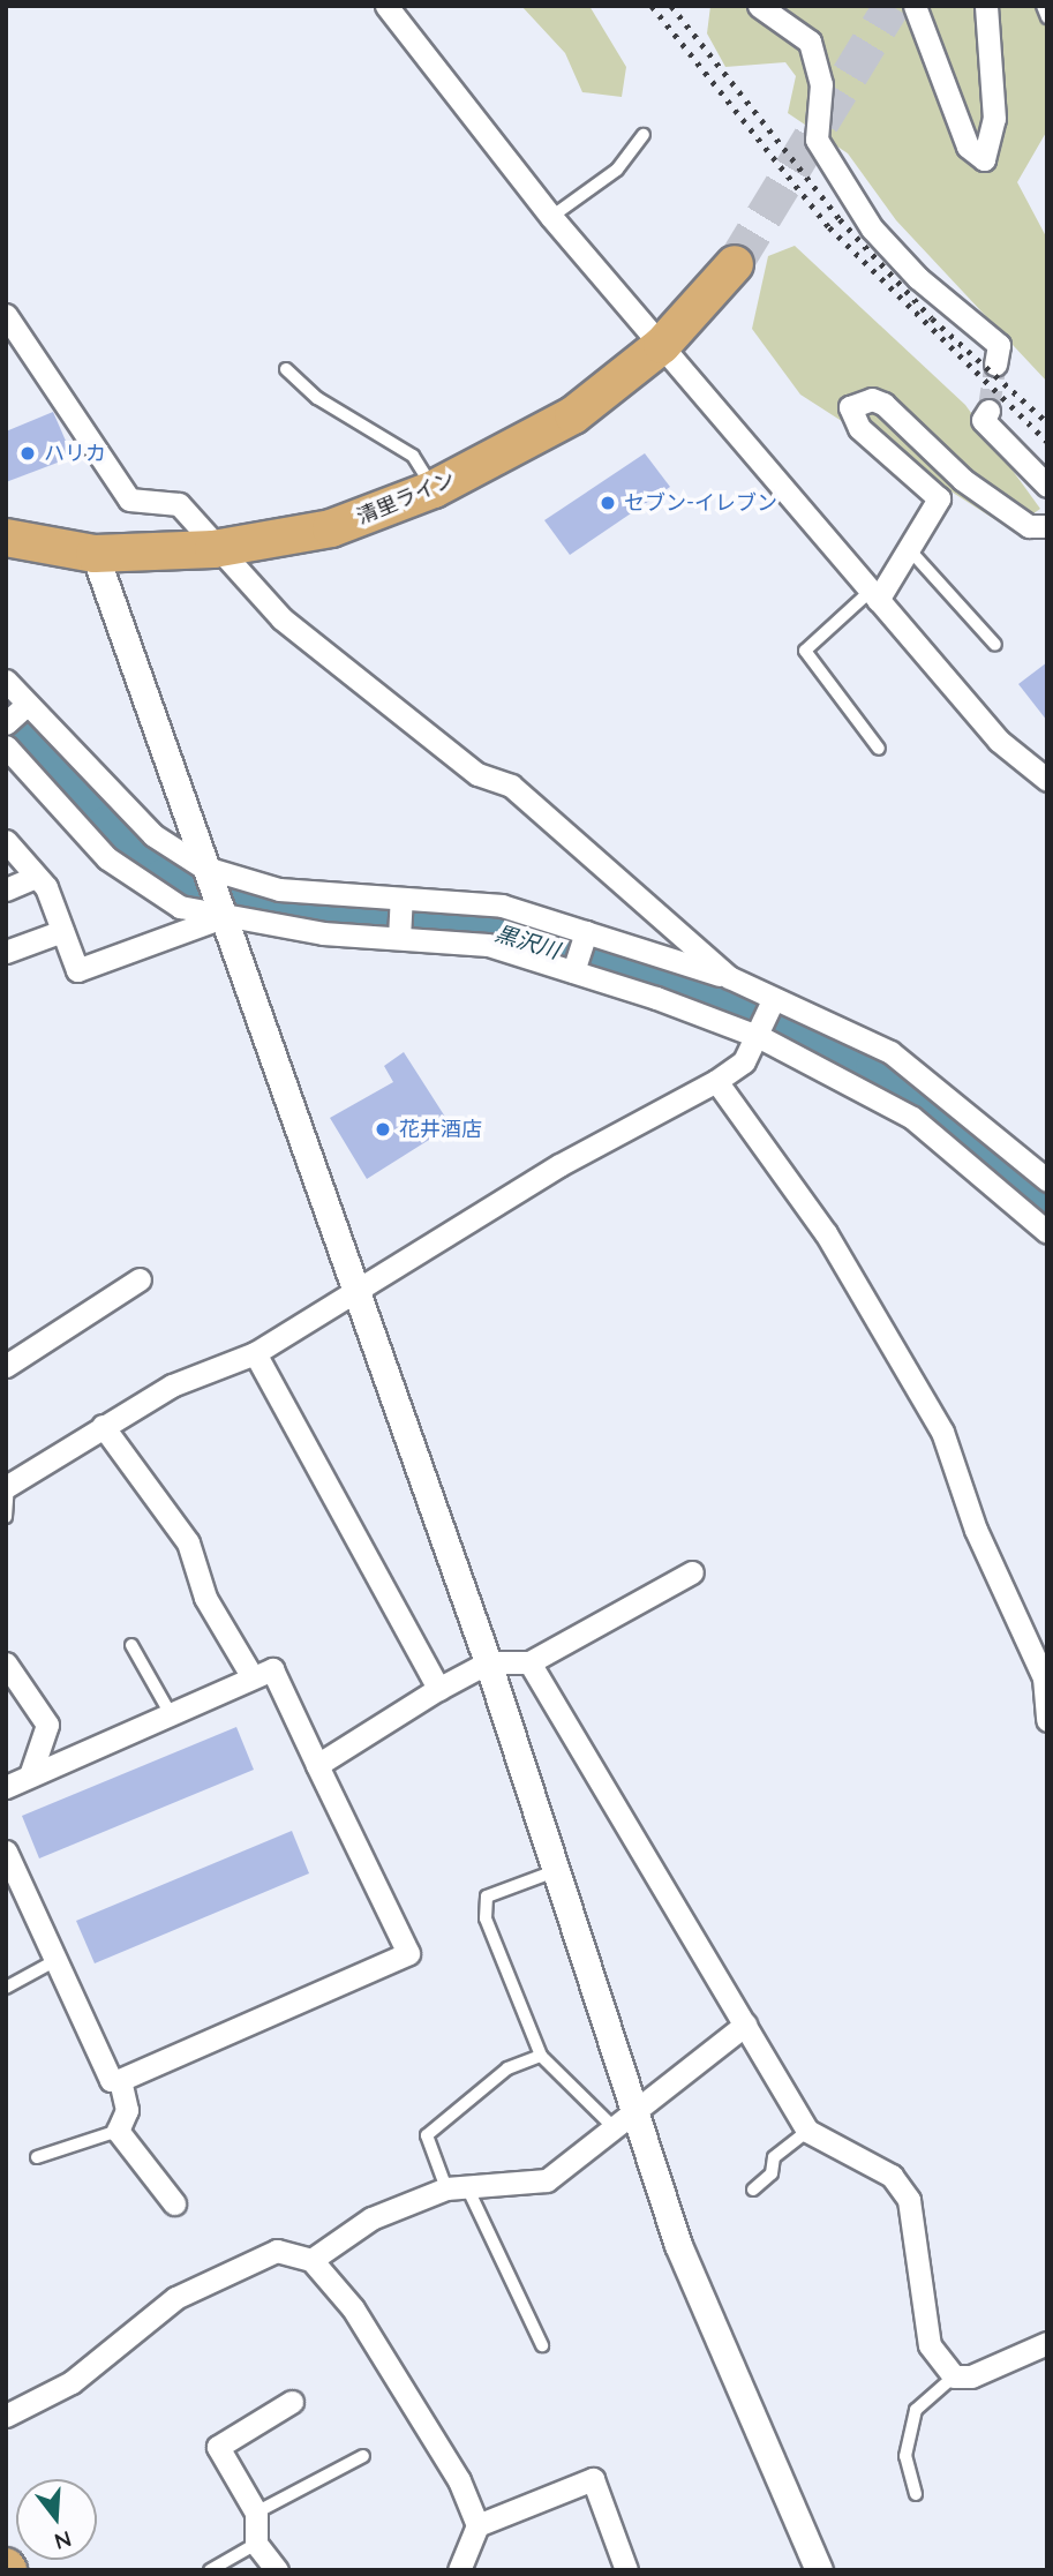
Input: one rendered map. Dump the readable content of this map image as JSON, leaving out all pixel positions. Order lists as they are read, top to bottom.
{
  "streets": {
    "highway": ["清里ライン"]
  },
  "water": ["黒沢川"],
  "places": ["ハリカ", "セブン-イレブン", "花井酒店"],
  "north": "bottom"
}
